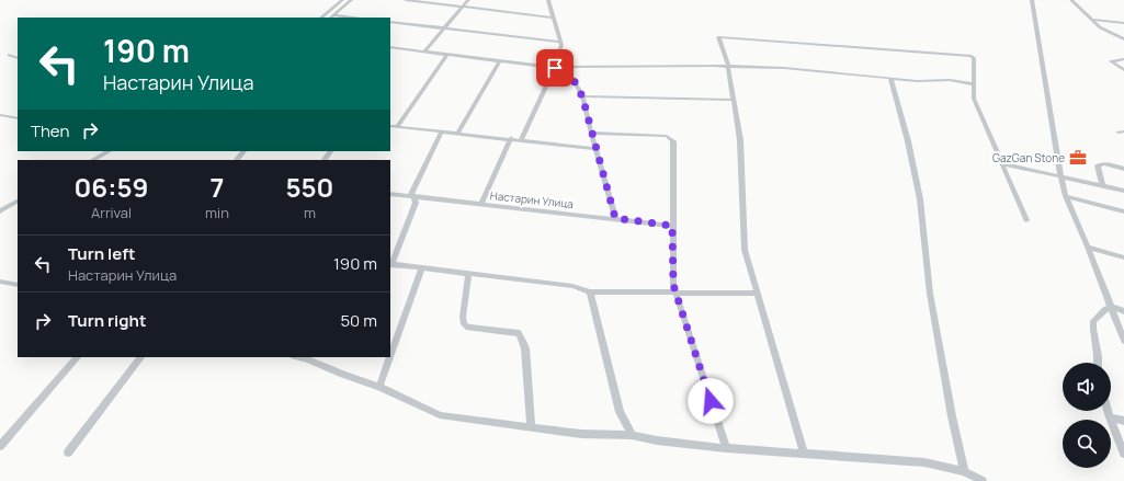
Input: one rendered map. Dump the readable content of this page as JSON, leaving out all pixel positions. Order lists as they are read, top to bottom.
{
  "streets": {
    "street": ["Настарин Улица"]
  },
  "places": {
    "office": ["GazGan Stone"]
  },
  "page": {
    "turn": ["190 m", "Настарин Улица"],
    "then": "Then",
    "eta": [
      "06:59",
      "Arrival",
      "7",
      "min",
      "550",
      "m"
    ],
    "list": [
      {
        "name": "Turn left",
        "note": "Настарин Улица",
        "value": "190 m"
      },
      {
        "name": "Turn right",
        "value": "50 m"
      }
    ]
  }
}
